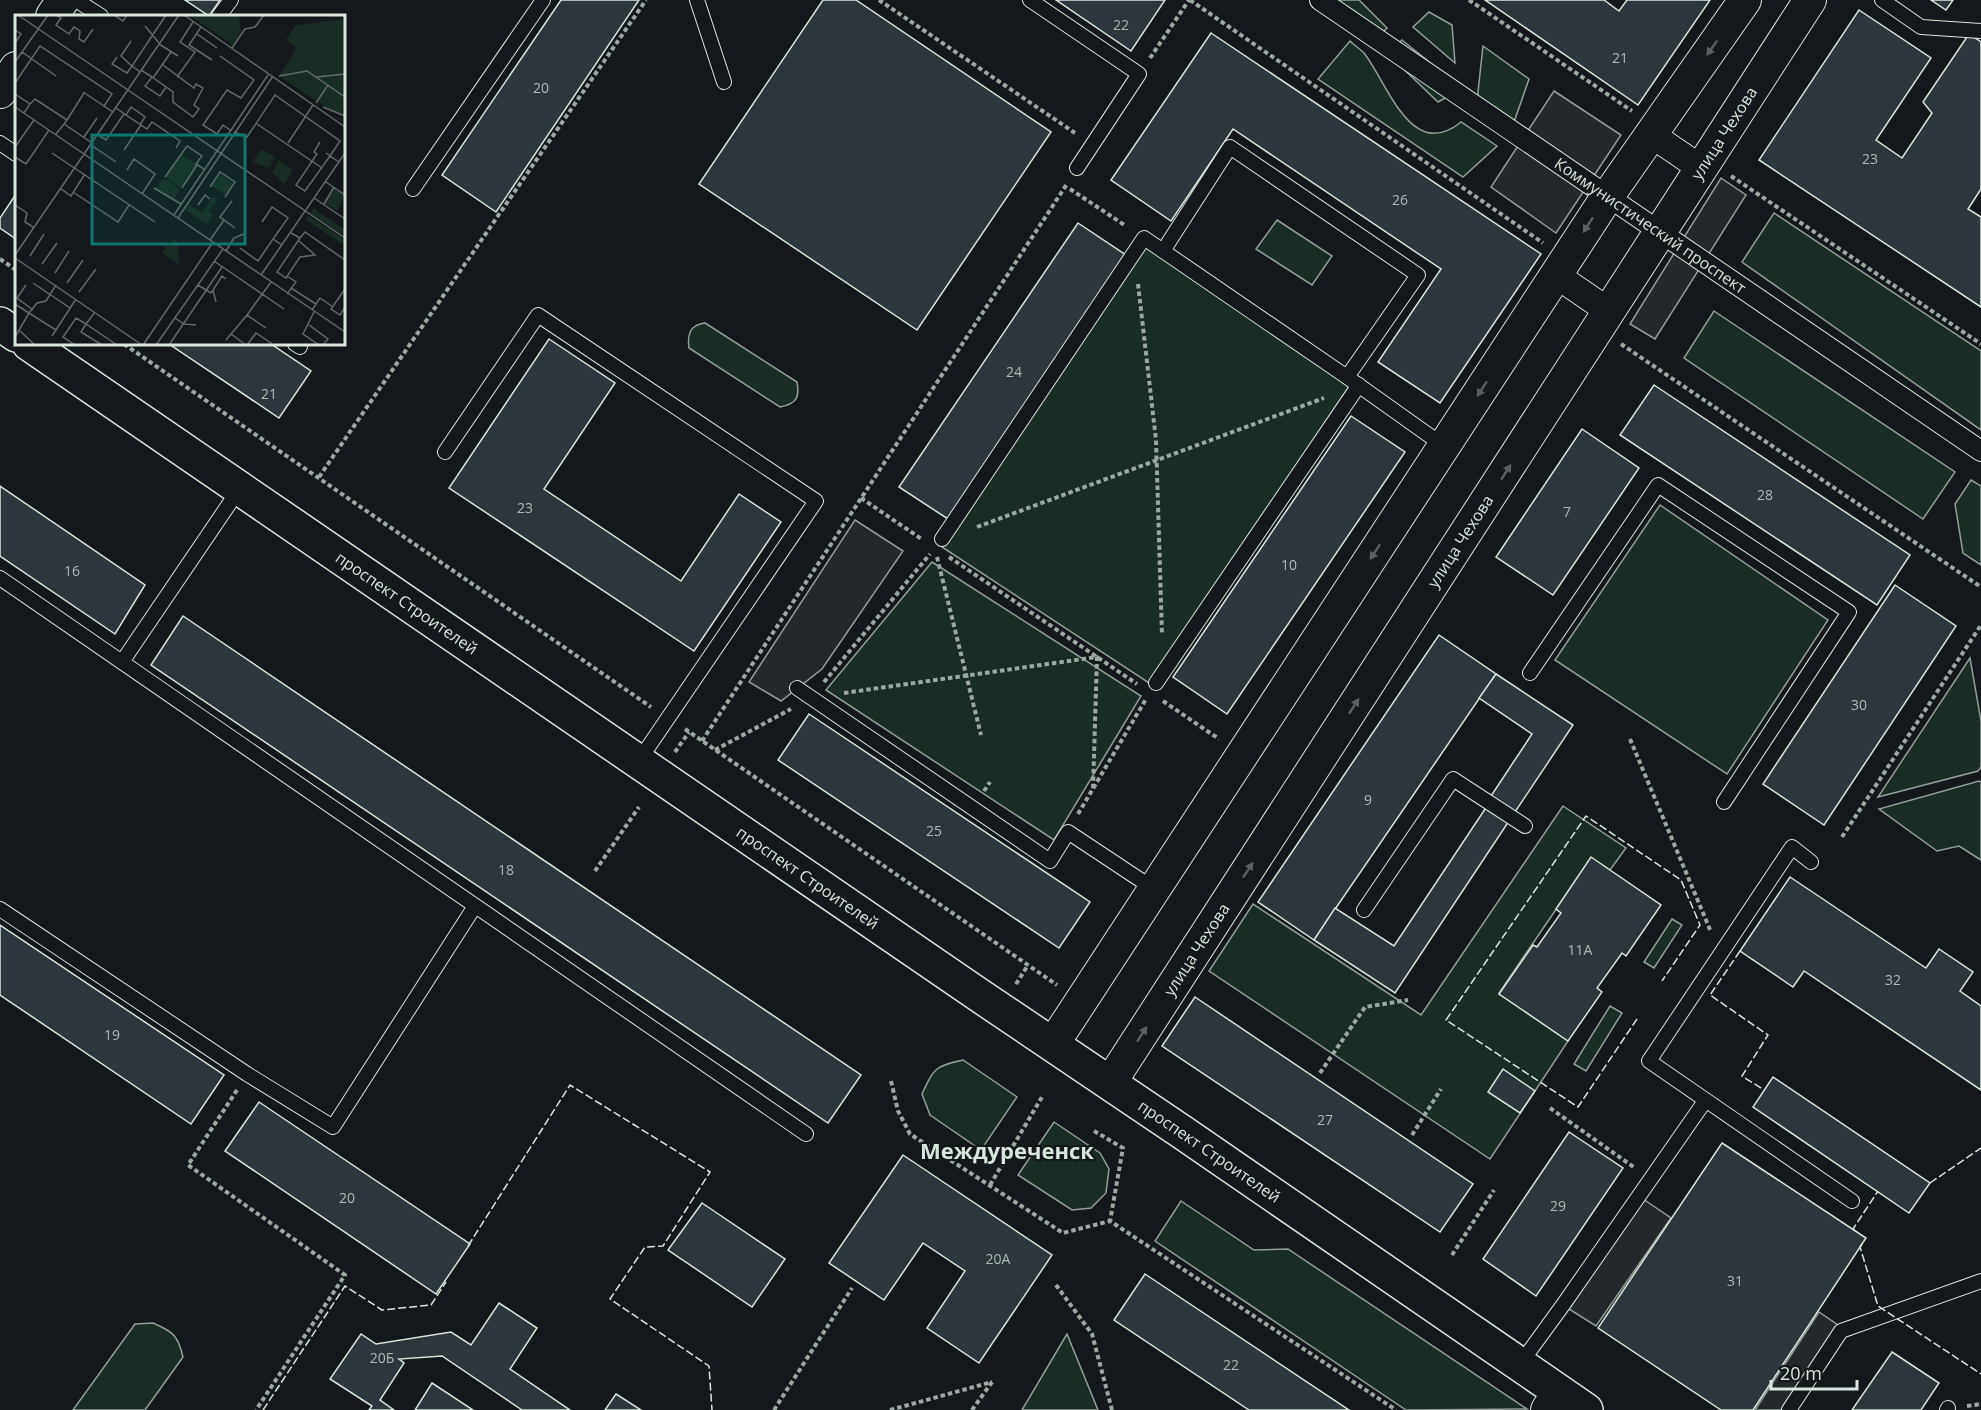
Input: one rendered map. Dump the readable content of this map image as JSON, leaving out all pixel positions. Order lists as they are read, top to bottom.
{
  "streets": {
    "main road": ["проспект Строителей"],
    "street": ["улица Чехова", "Коммунистический проспект"]
  },
  "crossings": [
    ["улица Чехова", "Коммунистический проспект"],
    ["улица Чехова", "проспект Строителей"]
  ],
  "districts": ["Междуреченск"],
  "house_numbers": [
    "22",
    "21",
    "20",
    "23",
    "26",
    "24",
    "21",
    "28",
    "23",
    "7",
    "10",
    "16",
    "30",
    "9",
    "25",
    "18",
    "11А",
    "32",
    "19",
    "27",
    "20",
    "29",
    "20А",
    "31",
    "20Б",
    "22"
  ],
  "scale_bar": "20 m"
}
